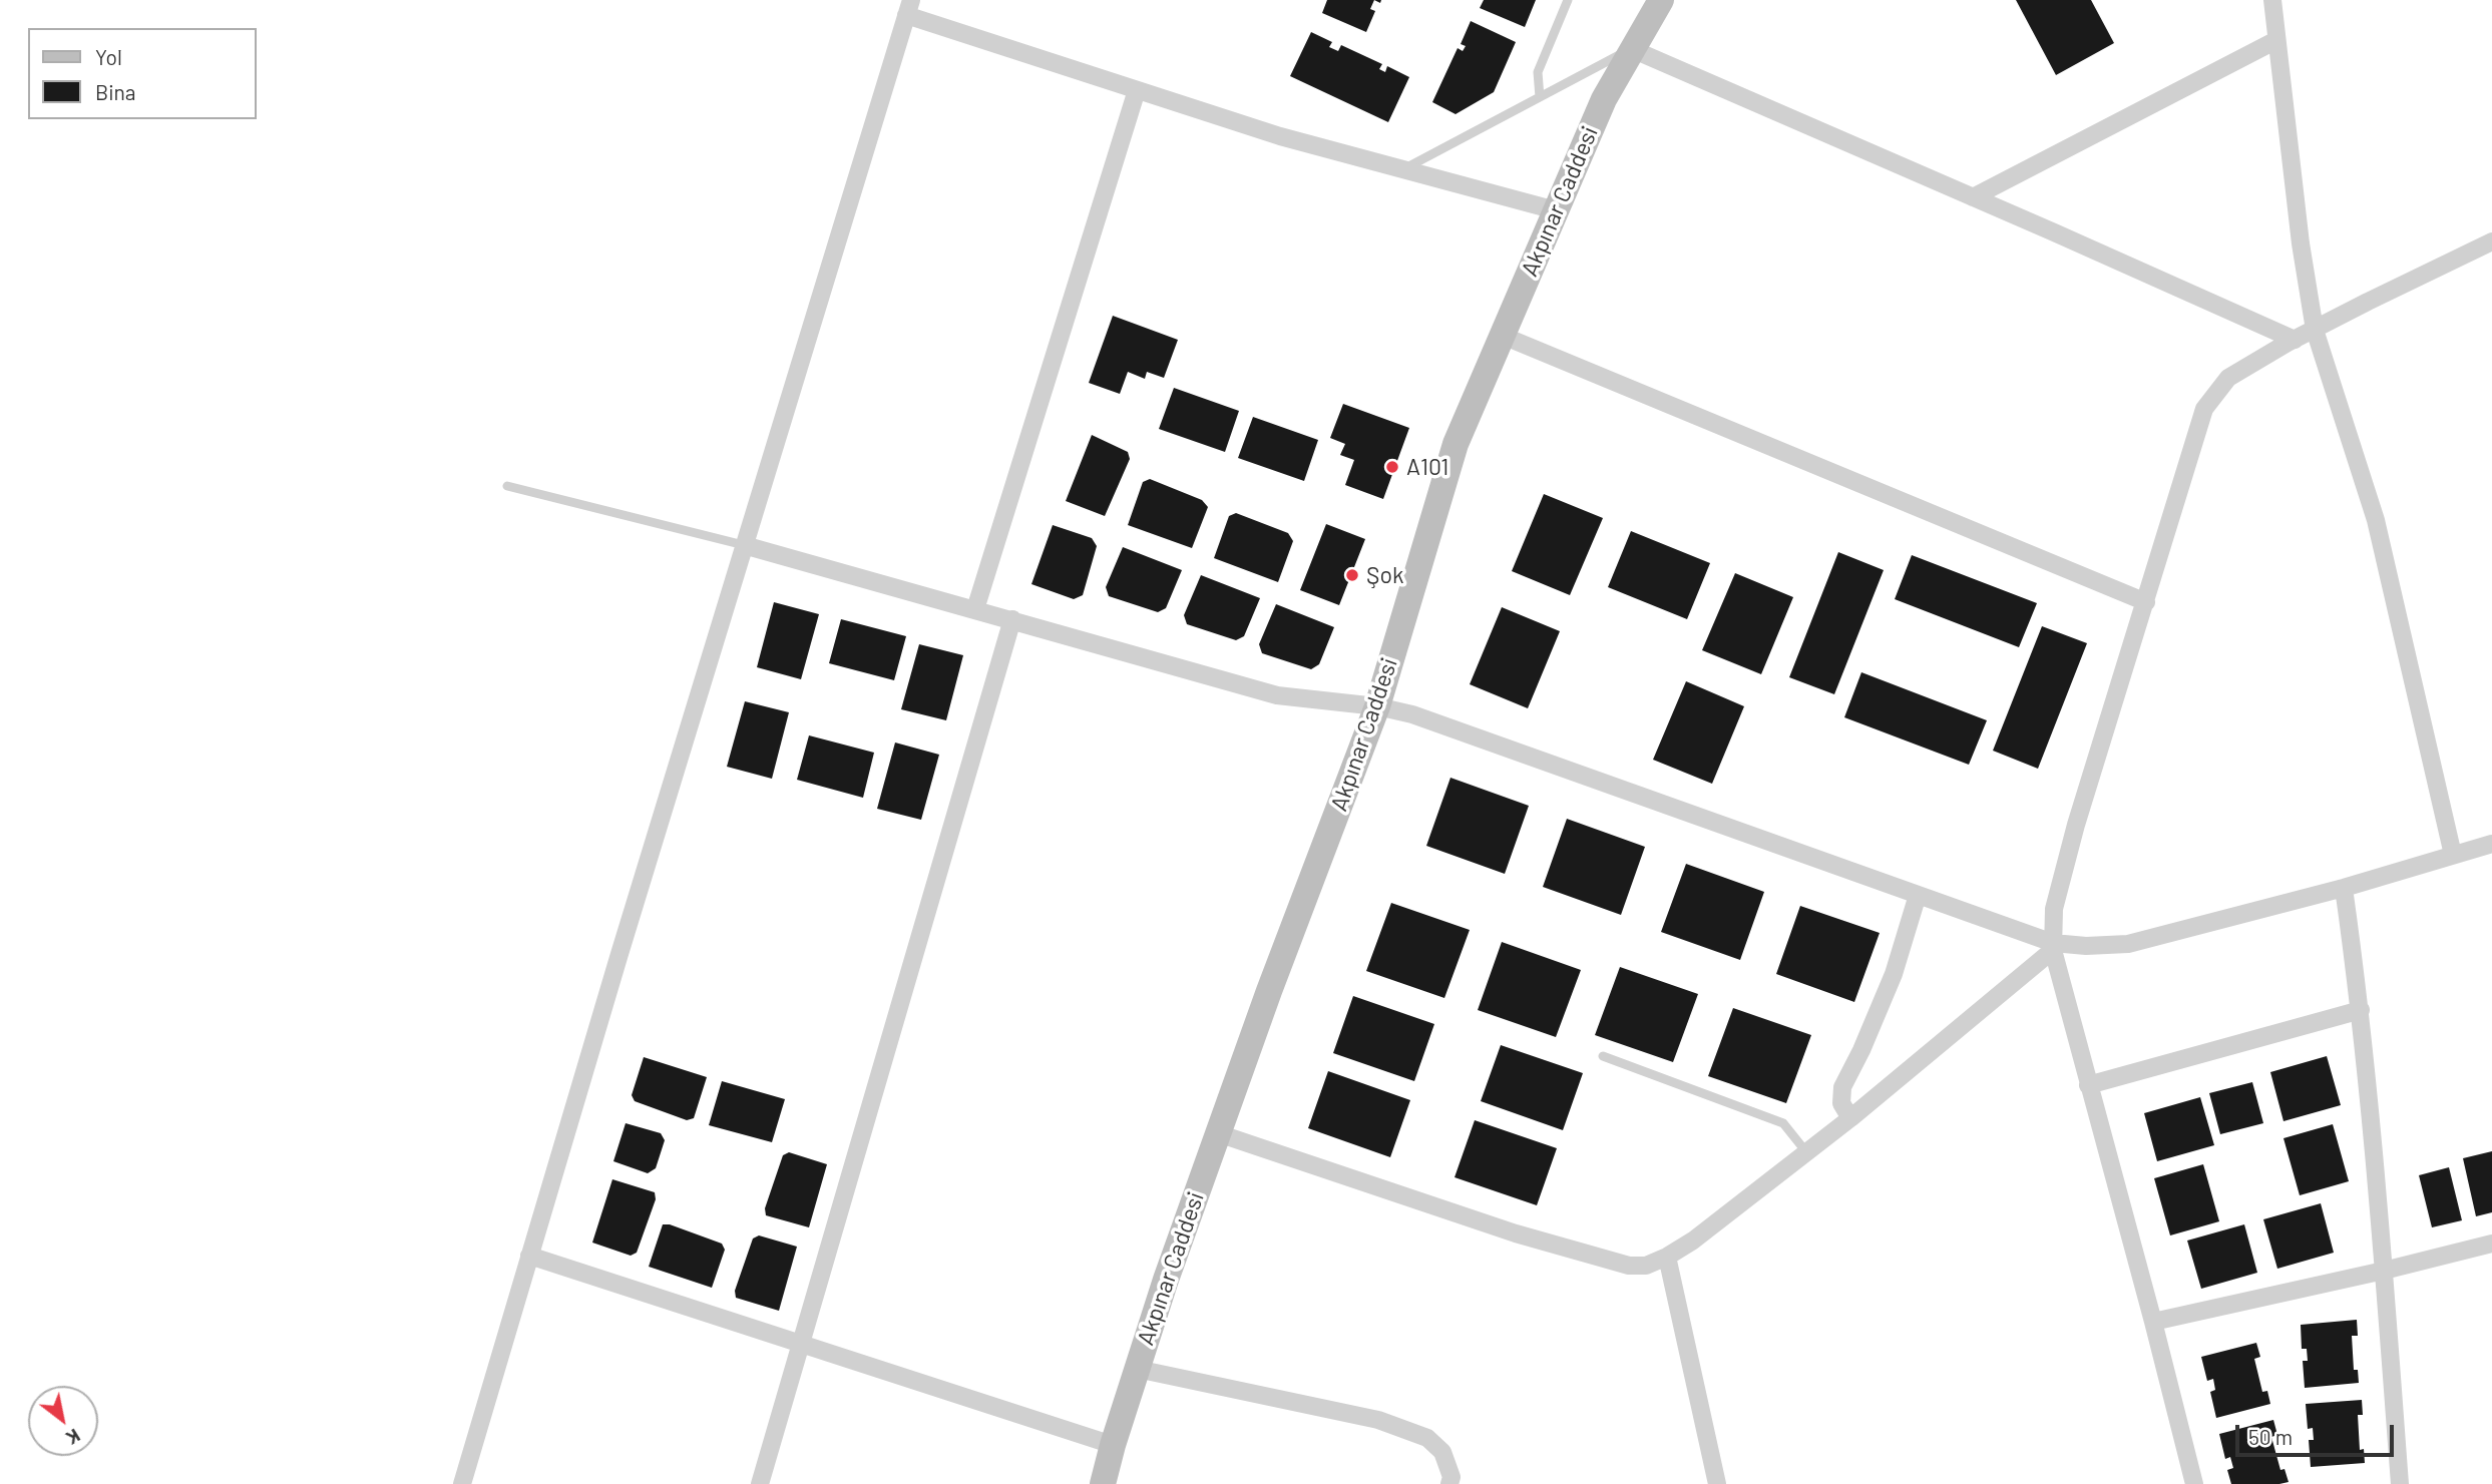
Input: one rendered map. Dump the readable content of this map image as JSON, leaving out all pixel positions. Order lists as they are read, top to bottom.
{
  "streets": {
    "street": ["Akpınar Caddesi"]
  },
  "places": ["A101", "Şok"],
  "legend": ["Yol", "Bina"],
  "scale_bar": "50 m",
  "north": "bottom right"
}
